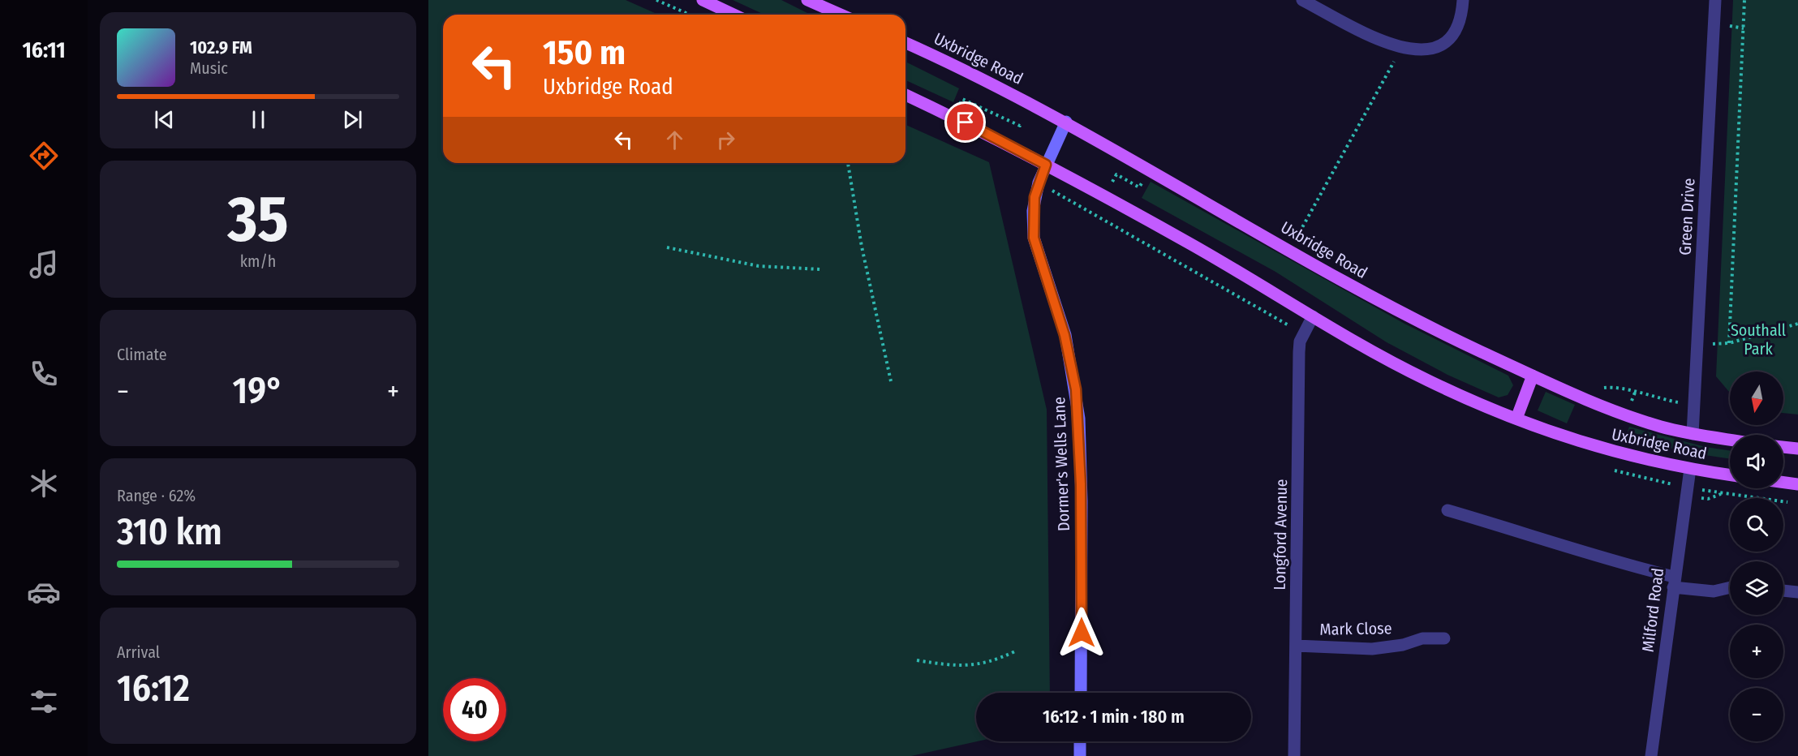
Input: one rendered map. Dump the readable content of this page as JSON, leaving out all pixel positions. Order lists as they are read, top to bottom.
{
  "streets": {
    "main road": ["Uxbridge Road"],
    "street": [
      "Green Drive",
      "Dormer's Wells Lane",
      "Longford Avenue",
      "Milford Road",
      "Mark Close"
    ]
  },
  "crossings": [
    ["Uxbridge Road", "Green Drive"],
    ["Uxbridge Road", "Dormer's Wells Lane"],
    ["Uxbridge Road", "Longford Avenue"],
    ["Uxbridge Road", "Milford Road"],
    ["Longford Avenue", "Mark Close"]
  ],
  "parks": ["Southall Park"],
  "north": "bottom",
  "page": {
    "tabs": "16:11",
    "turn": ["150 m", "Uxbridge Road"],
    "song": ["102.9 FM", "Music"],
    "tile": [
      ["35", "km/h"],
      "Climate",
      ["Range · 62%", "310 km"],
      ["Arrival", "16:12"]
    ],
    "heat": ["−", "19°", "+"],
    "map_buttons": ["+", "−"],
    "limit": "40",
    "trip": "16:12 · 1 min · 180 m"
  }
}
